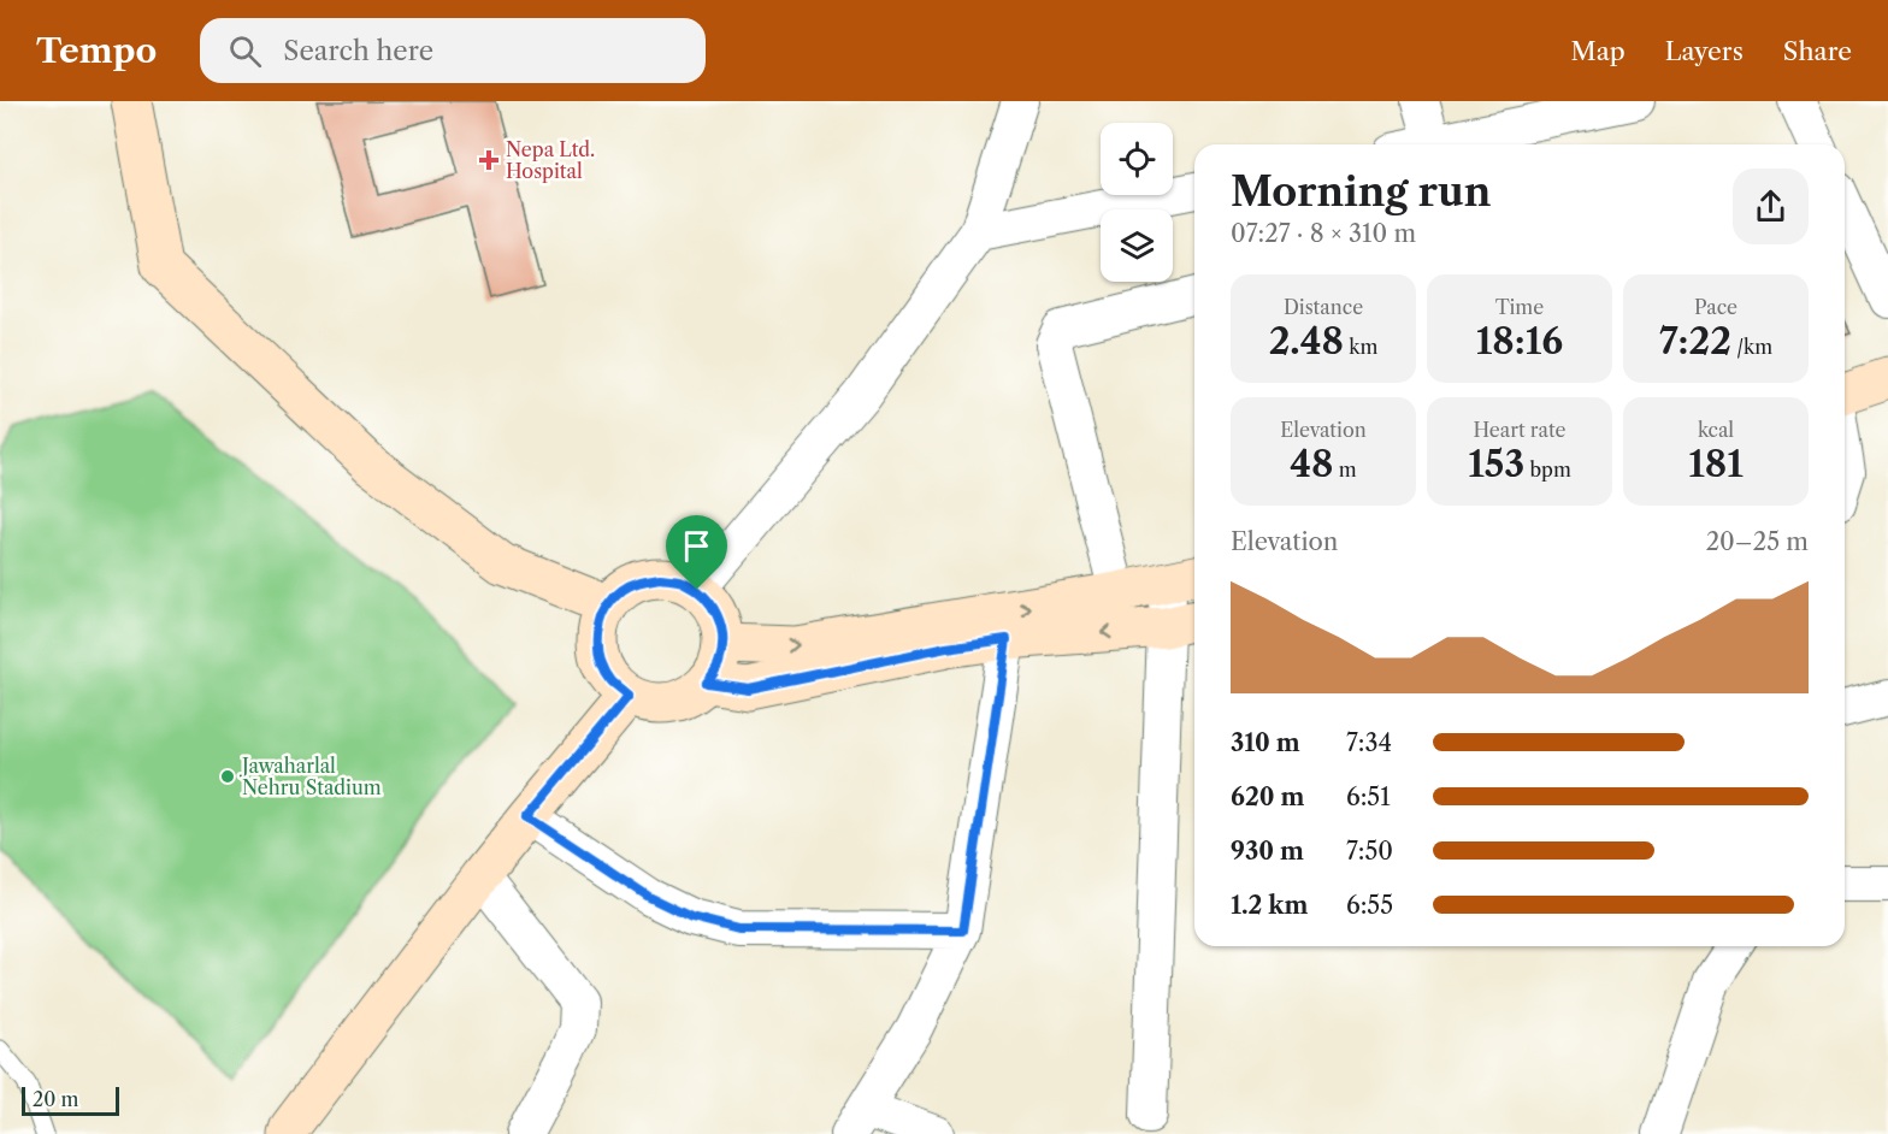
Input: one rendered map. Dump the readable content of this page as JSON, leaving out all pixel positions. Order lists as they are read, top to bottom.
{
  "places": {
    "health": ["Nepa Ltd. Hospital"],
    "other": ["Jawaharlal Nehru Stadium"]
  },
  "scale_bar": "20 m",
  "page": {
    "header": "Tempo",
    "search": "Search here",
    "nav": ["Map", "Layers", "Share"],
    "heading": ["Morning run", "07:27 · 8 × 310 m"],
    "stats": [
      ["Distance", "2.48 km"],
      ["Time", "18:16"],
      ["Pace", "7:22 /km"],
      ["Elevation", "48 m"],
      ["Heart rate", "153 bpm"],
      ["kcal", "181"]
    ],
    "chart": ["Elevation", "20–25 m"],
    "list": [
      {
        "name": "310 m",
        "note": "7:34"
      },
      {
        "name": "620 m",
        "note": "6:51"
      },
      {
        "name": "930 m",
        "note": "7:50"
      },
      {
        "name": "1.2 km",
        "note": "6:55"
      }
    ],
    "scale": "20 m"
  }
}
